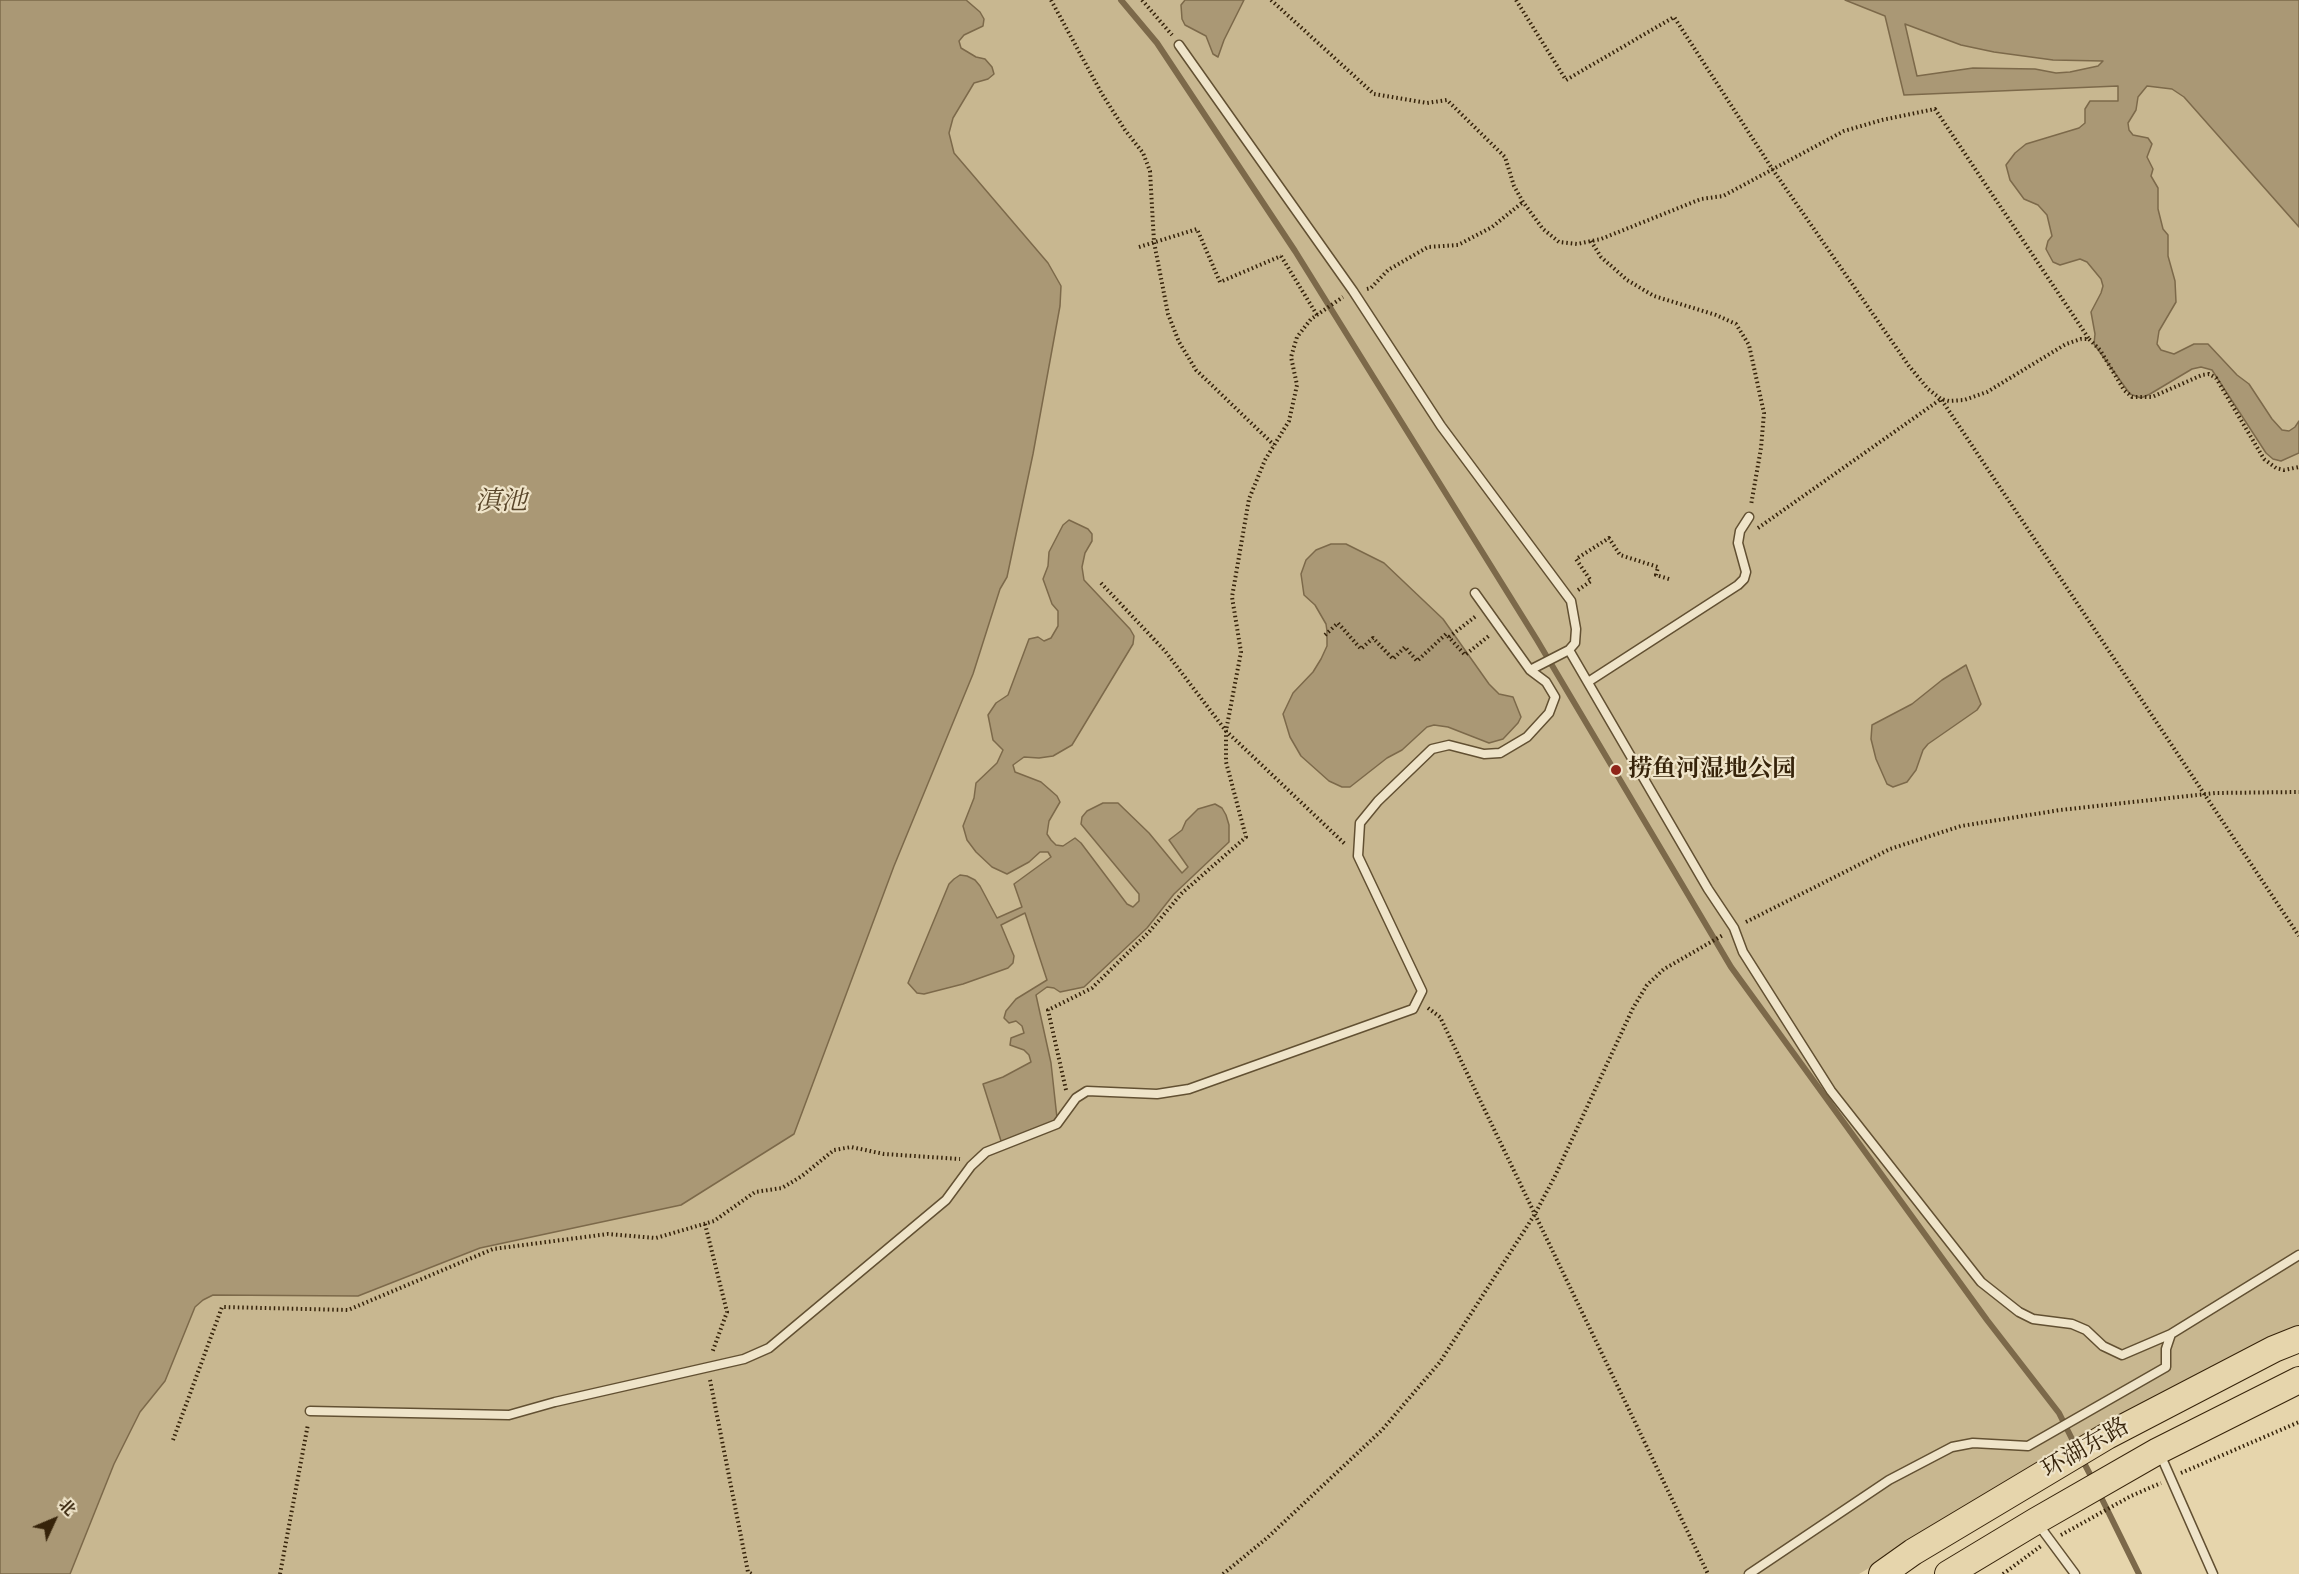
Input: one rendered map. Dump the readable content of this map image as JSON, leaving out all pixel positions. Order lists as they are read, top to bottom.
{
  "streets": {
    "main road": ["环湖东路"]
  },
  "water": ["滇池"],
  "places": ["捞鱼河湿地公园"],
  "north": "top right"
}
